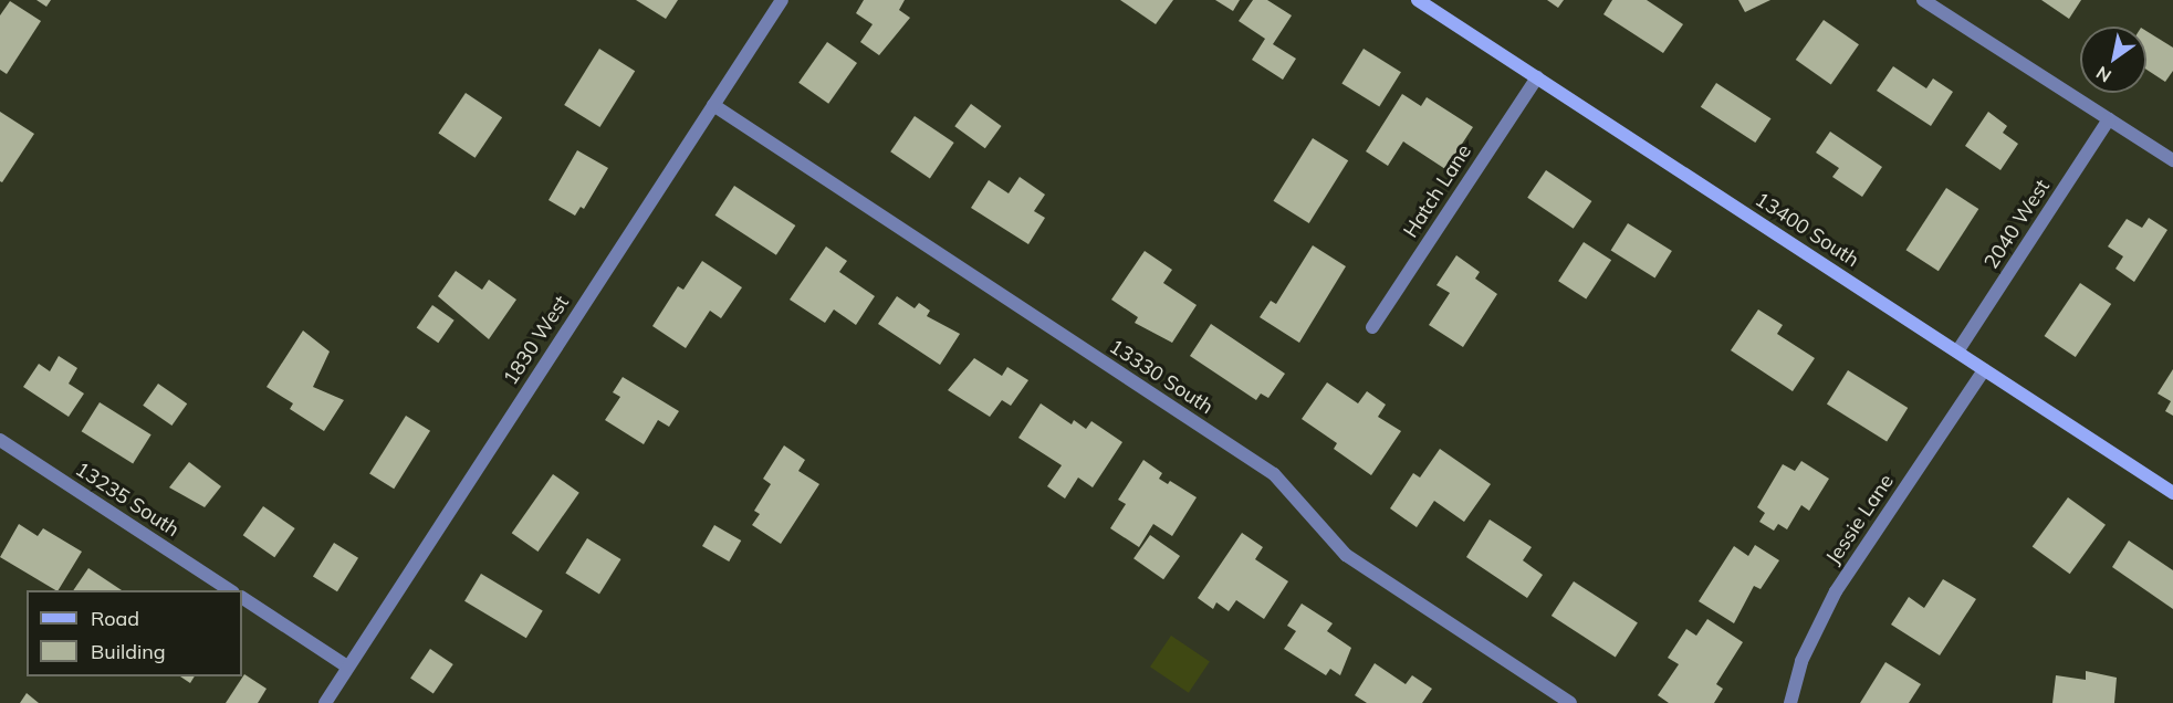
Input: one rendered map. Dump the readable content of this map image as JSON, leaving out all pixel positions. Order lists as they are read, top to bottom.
{
  "streets": {
    "street": [
      "Hatch Lane",
      "2040 West",
      "13400 South",
      "1830 West",
      "13330 South",
      "13235 South",
      "Jessie Lane"
    ]
  },
  "crossings": [
    ["Hatch Lane", "13400 South"],
    ["2040 West", "13400 South"],
    ["13400 South", "Jessie Lane"],
    ["1830 West", "13330 South"]
  ],
  "legend": ["Road", "Building"],
  "north": "bottom left"
}
